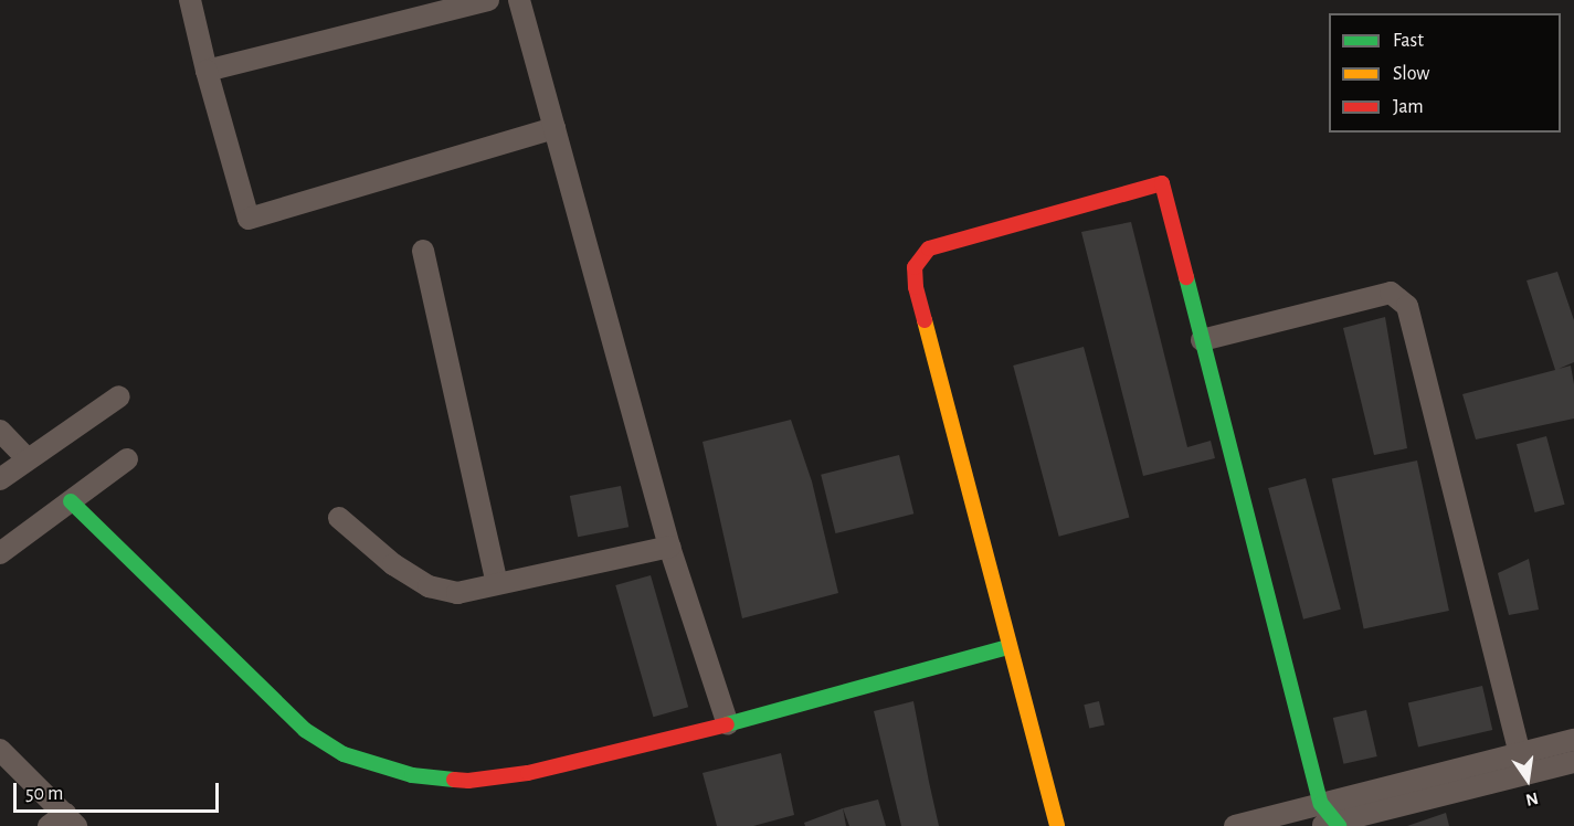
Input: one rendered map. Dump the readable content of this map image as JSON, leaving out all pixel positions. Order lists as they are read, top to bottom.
{
  "legend": ["Fast", "Slow", "Jam"],
  "scale_bar": "50 m",
  "north": "bottom"
}
